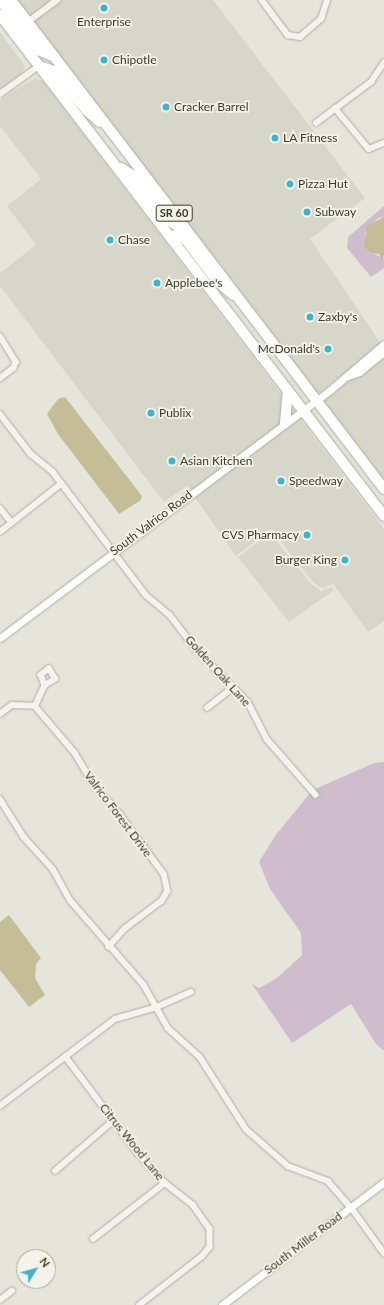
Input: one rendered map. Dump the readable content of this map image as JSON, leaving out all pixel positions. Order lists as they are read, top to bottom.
{
  "streets": {
    "highway": ["SR 60"],
    "street": [
      "South Valrico Road",
      "Golden Oak Lane",
      "Valrico Forest Drive",
      "Citrus Wood Lane",
      "South Miller Road"
    ]
  },
  "crossings": [
    ["SR 60", "South Valrico Road"],
    ["South Valrico Road", "Golden Oak Lane"]
  ],
  "places": [
    "Enterprise",
    "Chipotle",
    "Cracker Barrel",
    "LA Fitness",
    "Pizza Hut",
    "Subway",
    "Chase",
    "Applebee's",
    "Zaxby's",
    "McDonald's",
    "Publix",
    "Asian Kitchen",
    "Speedway",
    "CVS Pharmacy",
    "Burger King"
  ],
  "north": "top right"
}
